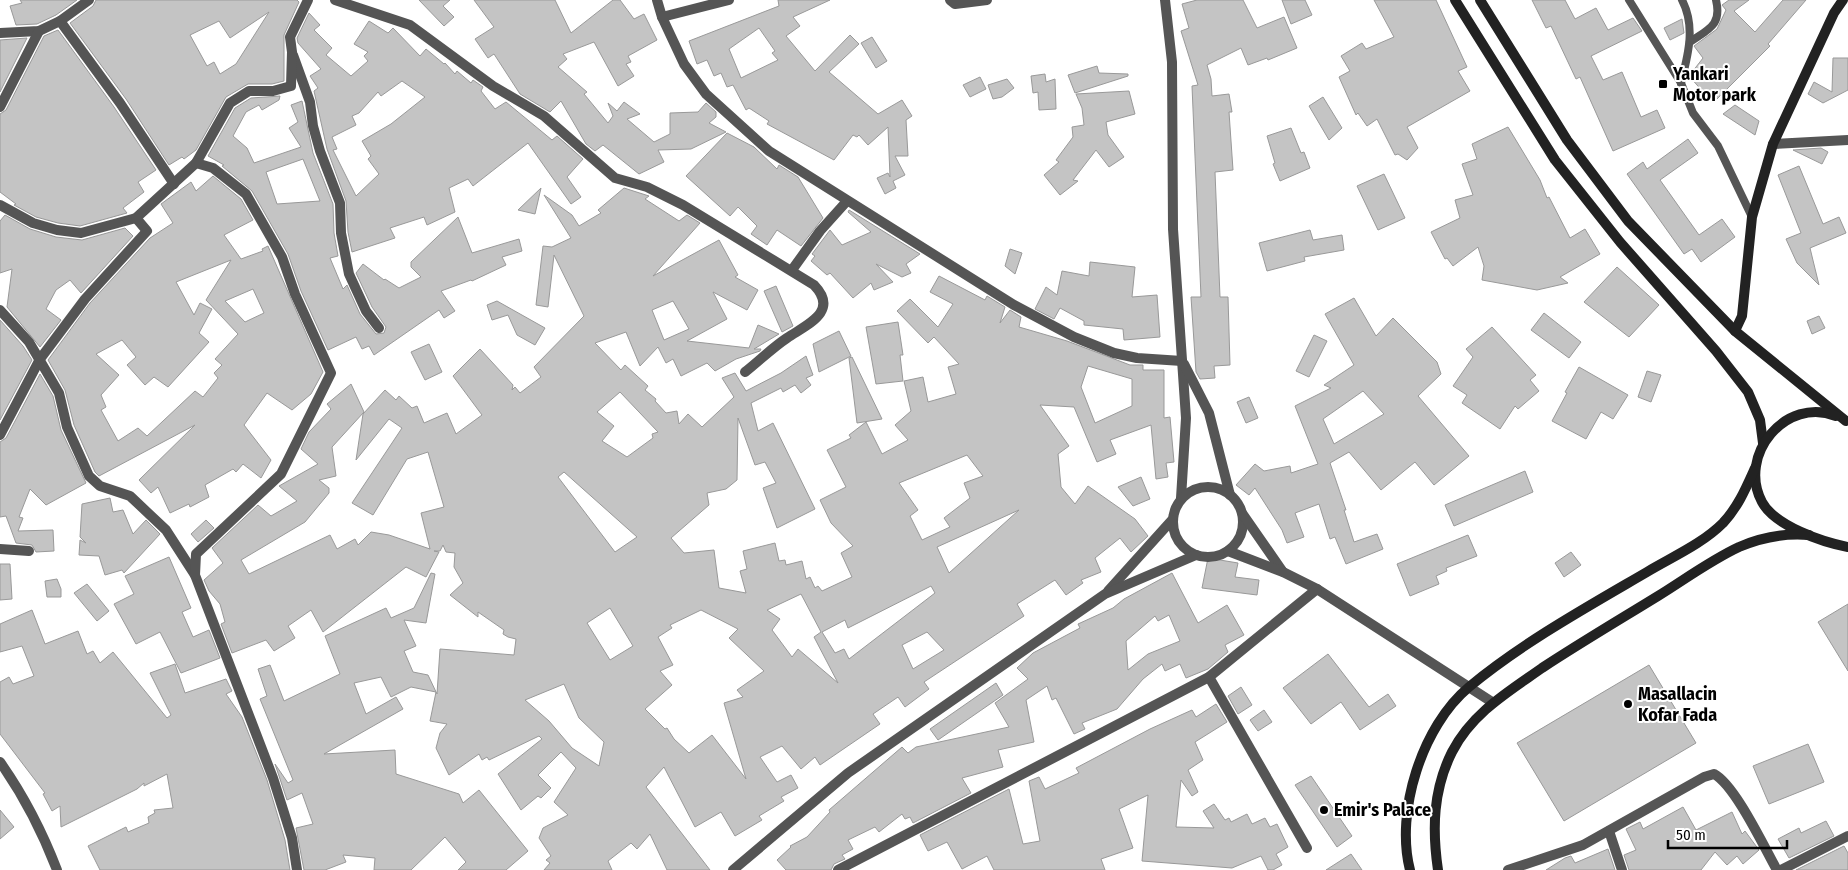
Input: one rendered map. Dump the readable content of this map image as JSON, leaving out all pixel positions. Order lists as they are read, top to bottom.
{
  "places": {
    "transit": ["Yankari Motor park"],
    "other": ["Masallacin Kofar Fada", "Emir's Palace"]
  },
  "scale_bar": "50 m"
}
